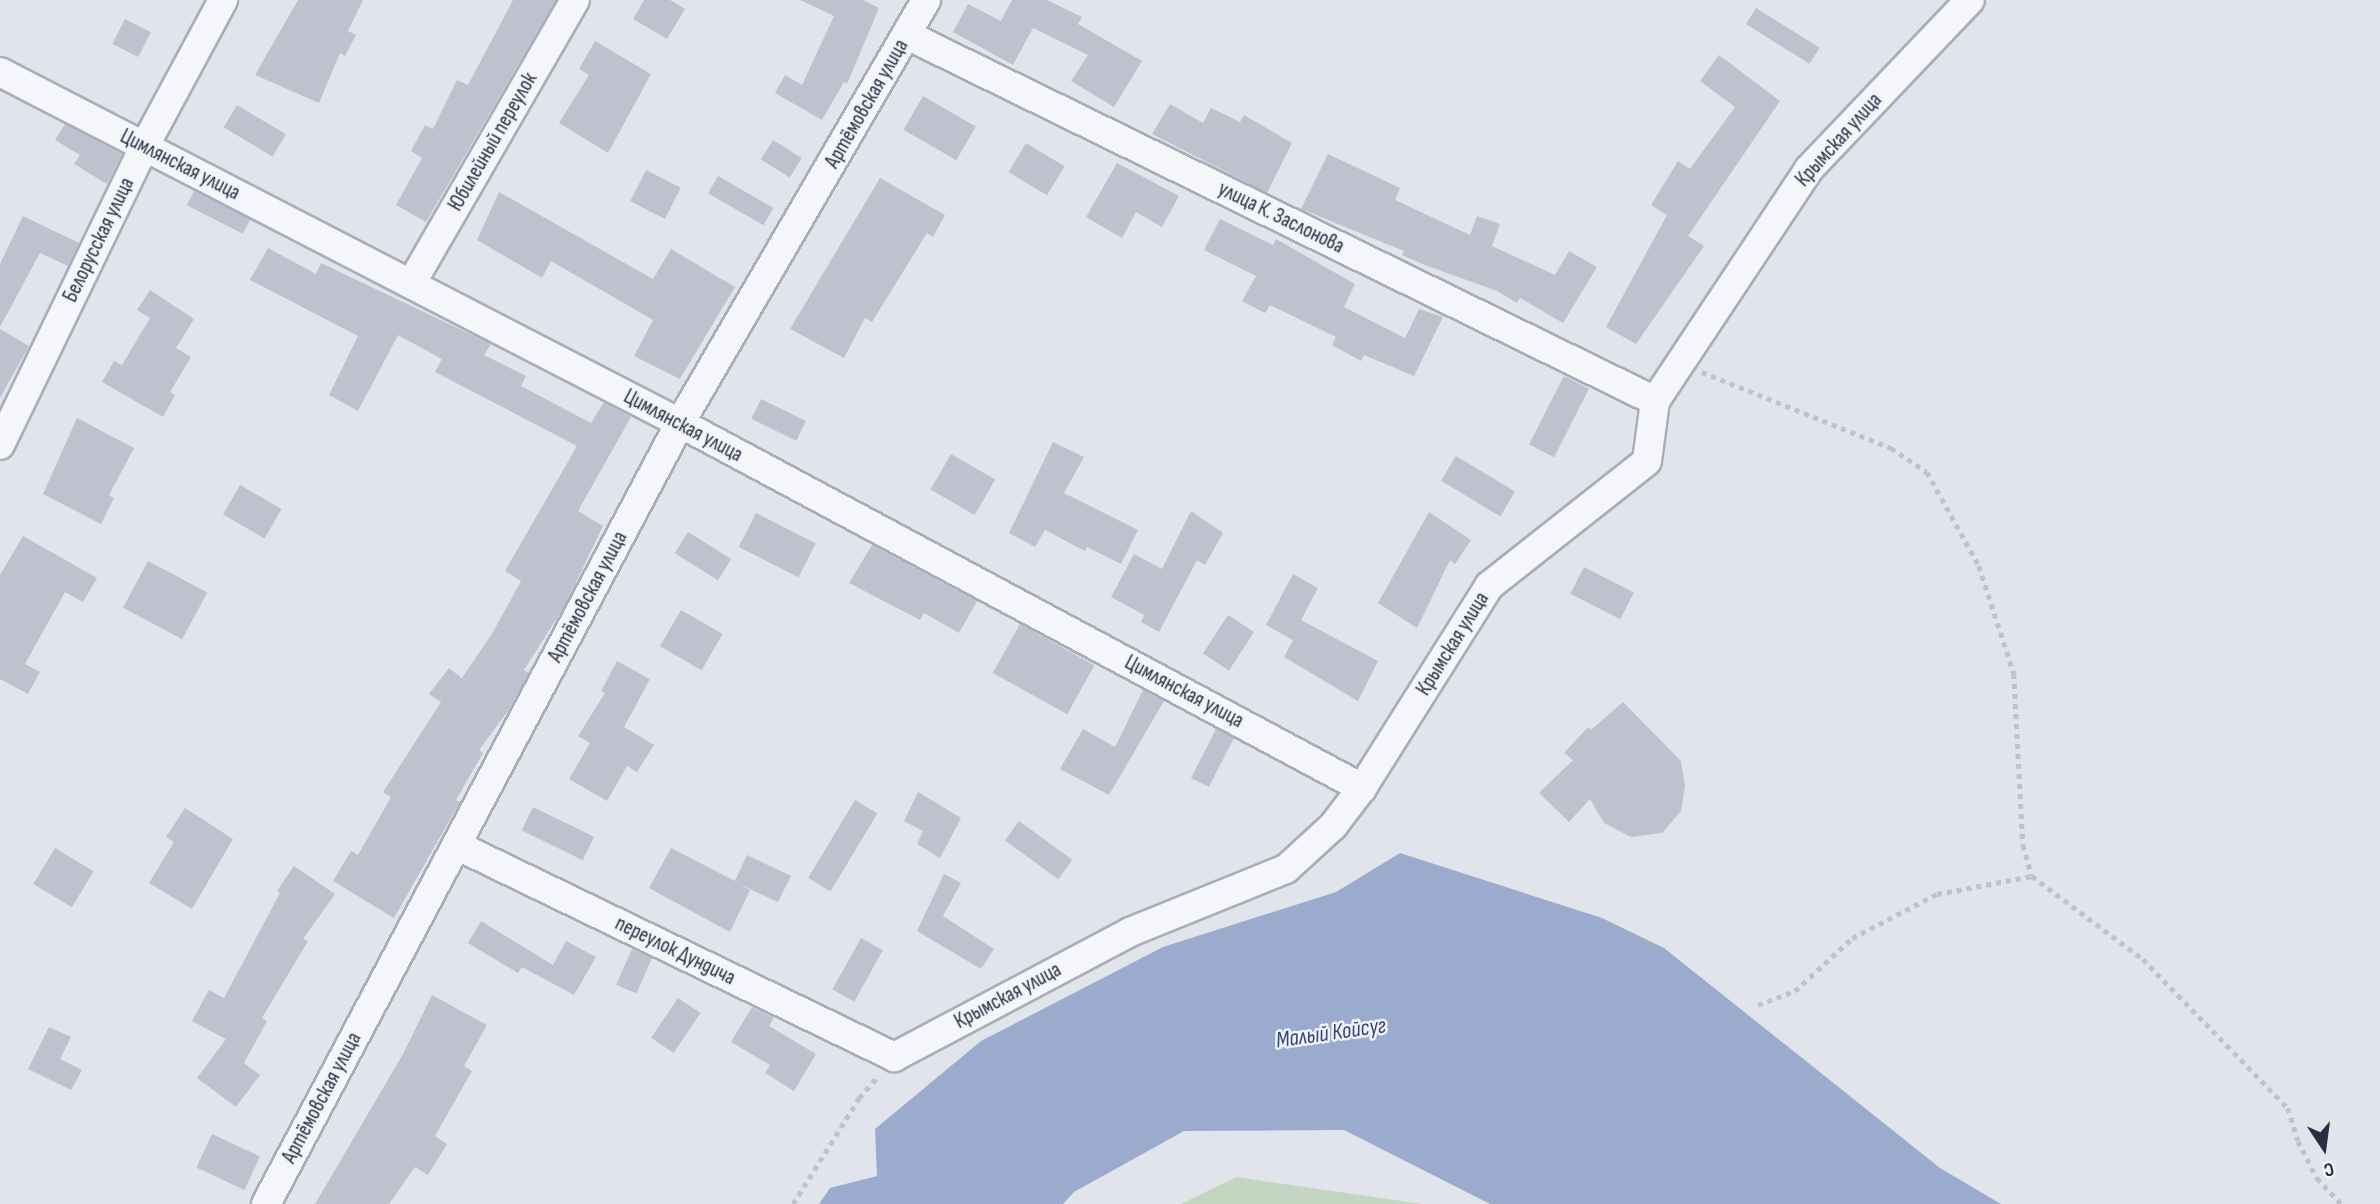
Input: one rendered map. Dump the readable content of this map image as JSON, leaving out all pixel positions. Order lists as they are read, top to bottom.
{
  "streets": {
    "street": [
      "Артёмовская улица",
      "Крымская улица",
      "Юбилейный переулок",
      "Цимлянская улица",
      "улица К. Заслонова",
      "Белорусская улица",
      "переулок Дундича"
    ]
  },
  "crossings": [
    ["Артёмовская улица", "Цимлянская улица"],
    ["Артёмовская улица", "улица К. Заслонова"],
    ["Артёмовская улица", "переулок Дундича"],
    ["Крымская улица", "Цимлянская улица"],
    ["Крымская улица", "улица К. Заслонова"],
    ["Крымская улица", "переулок Дундича"],
    ["Юбилейный переулок", "Цимлянская улица"],
    ["Цимлянская улица", "Белорусская улица"]
  ],
  "water": ["Малый Койсуг"],
  "north": "bottom"
}
